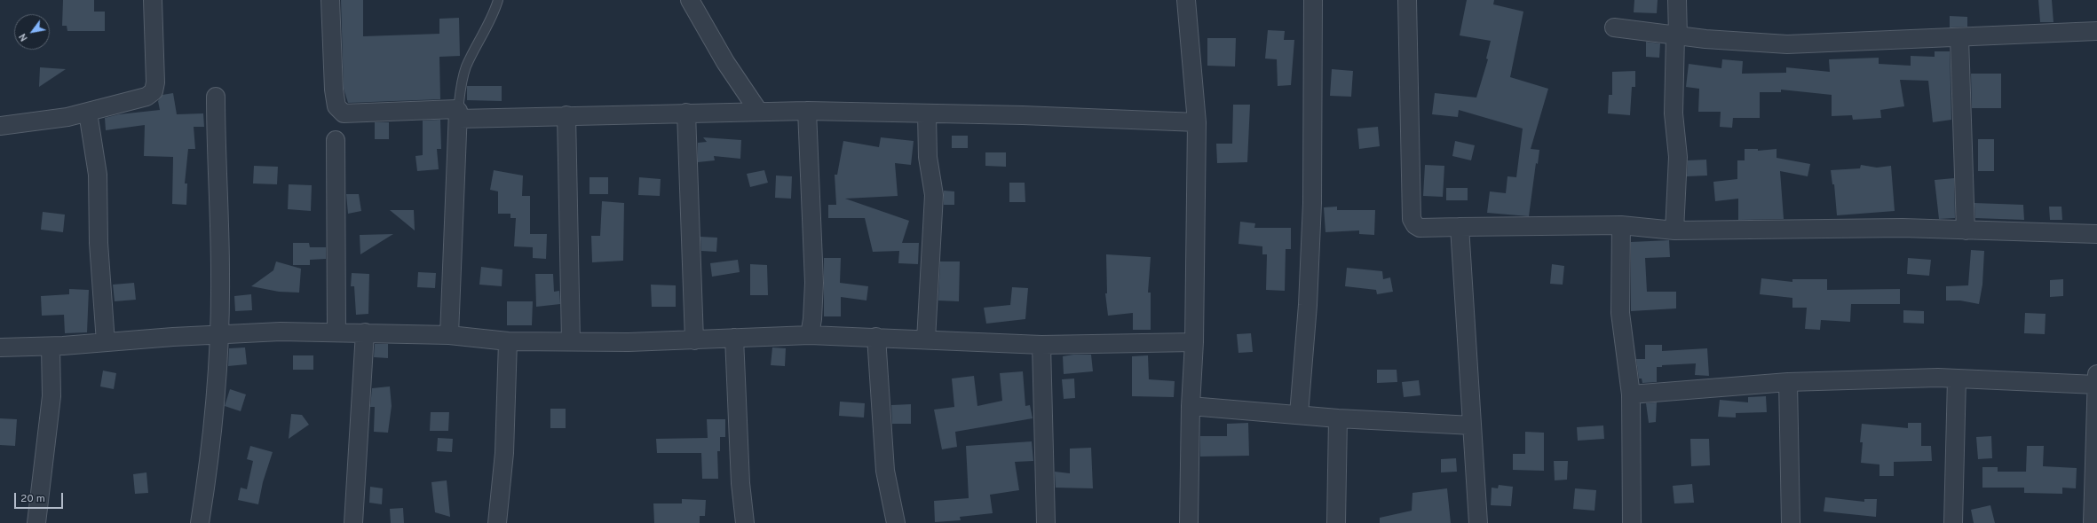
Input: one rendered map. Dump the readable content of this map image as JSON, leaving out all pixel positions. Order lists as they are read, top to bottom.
{
  "scale_bar": "20 m",
  "north": "bottom left"
}
